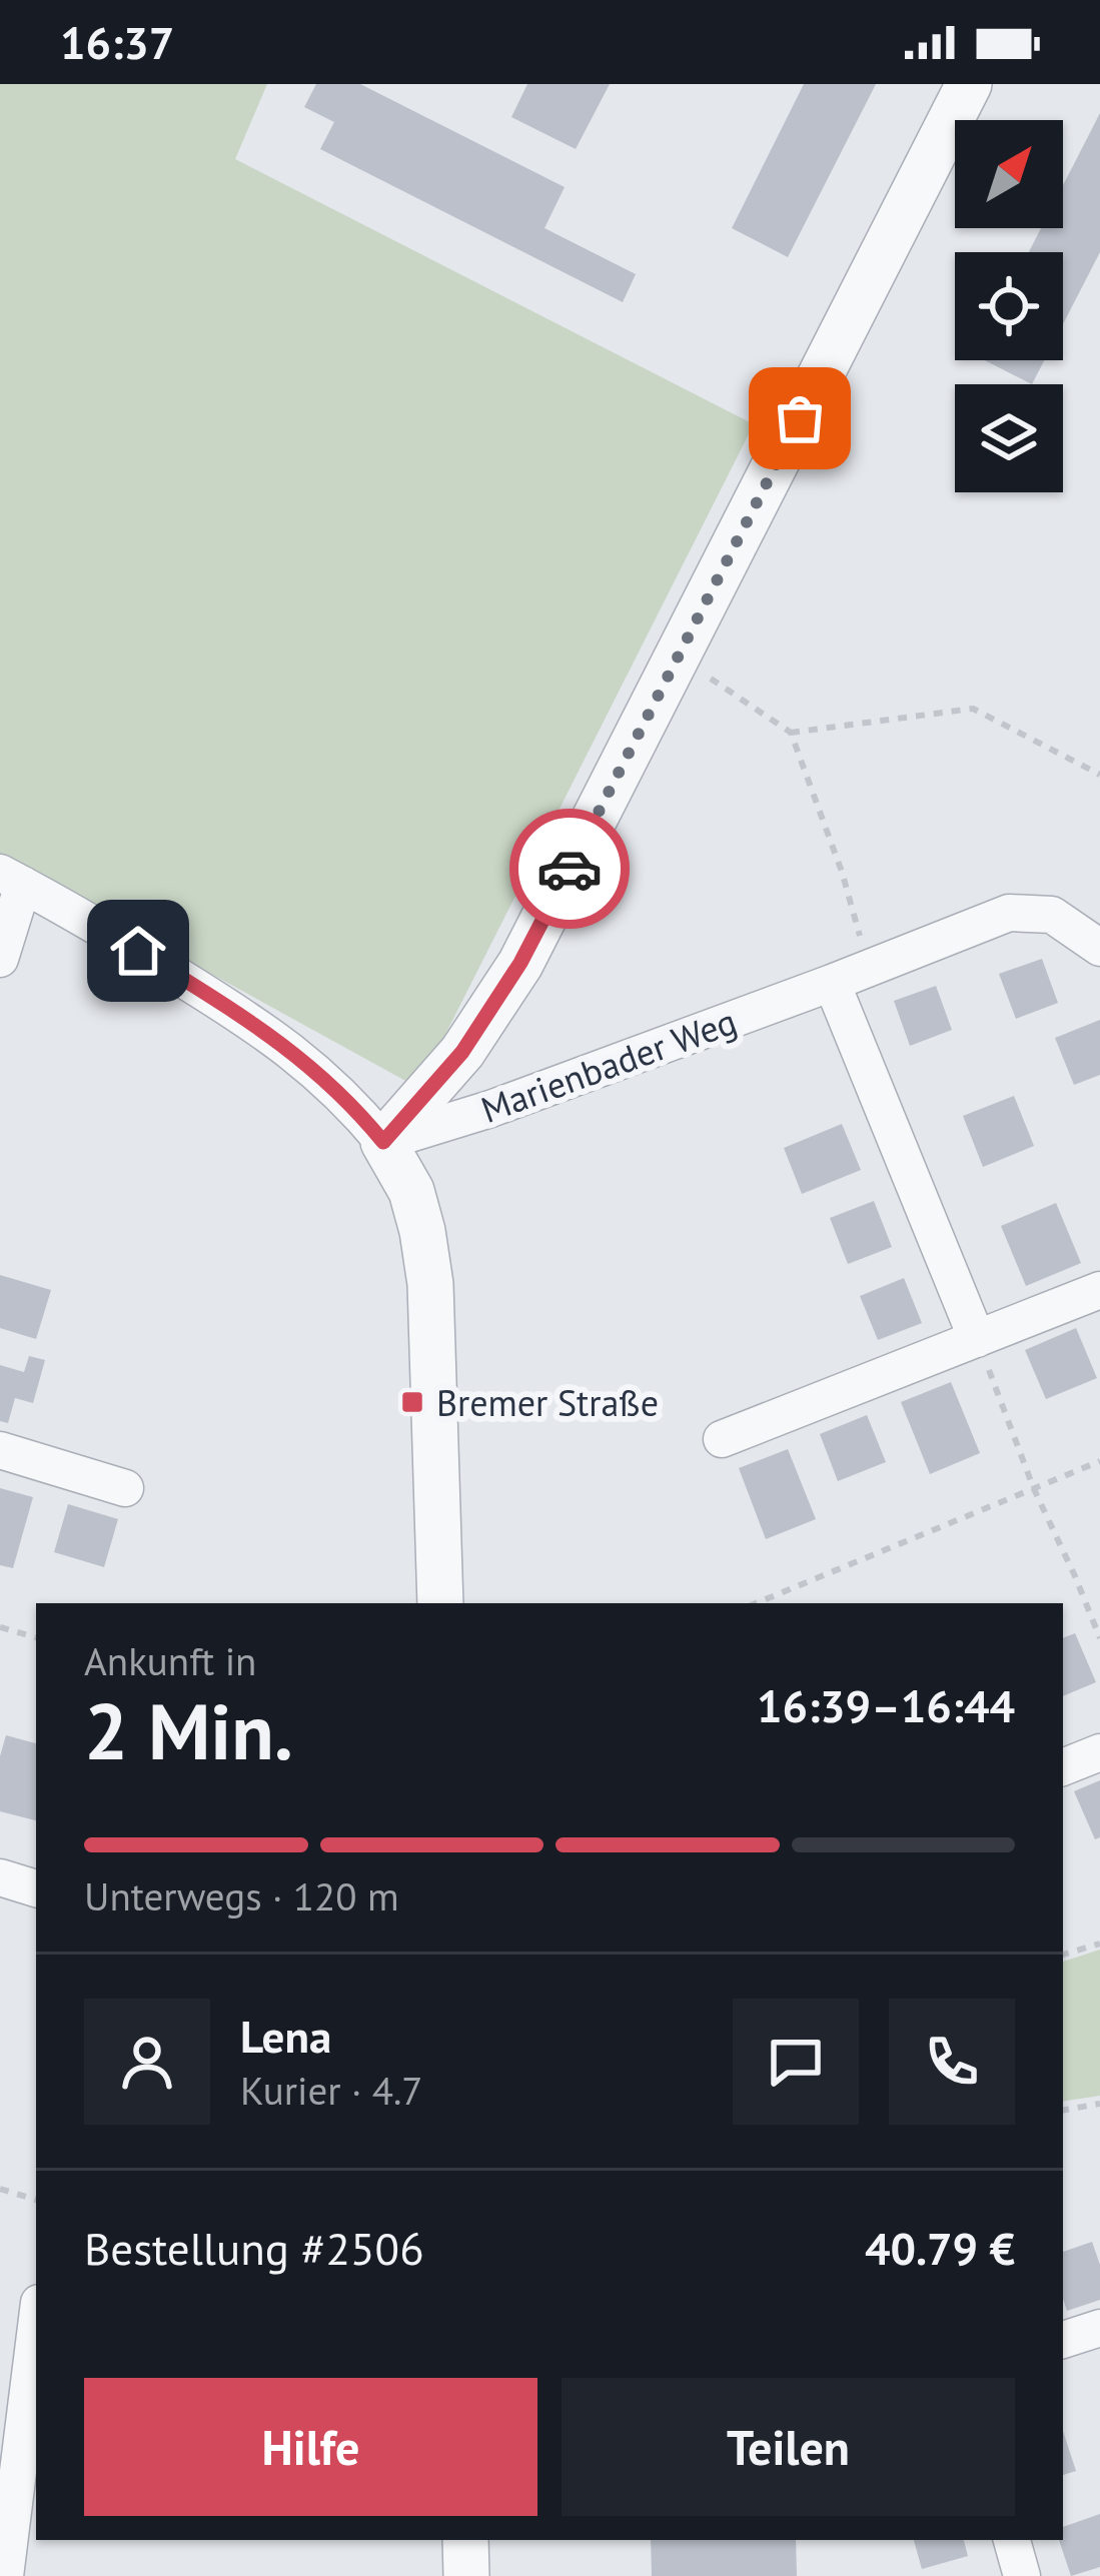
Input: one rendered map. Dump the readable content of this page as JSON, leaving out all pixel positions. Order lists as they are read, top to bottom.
{
  "streets": {
    "street": ["Marienbader Weg"]
  },
  "places": {
    "transit": ["Bremer Straße"]
  },
  "north": "top right",
  "page": {
    "status": "16:37",
    "heading": ["2 Min.", "Ankunft in", "16:39–16:44"],
    "panel": [
      "Lena",
      "Kurier · 4.7",
      "Bestellung #2506",
      "40.79 €"
    ],
    "bar": "Unterwegs · 120 m",
    "buttons": ["Hilfe", "Teilen"]
  }
}
